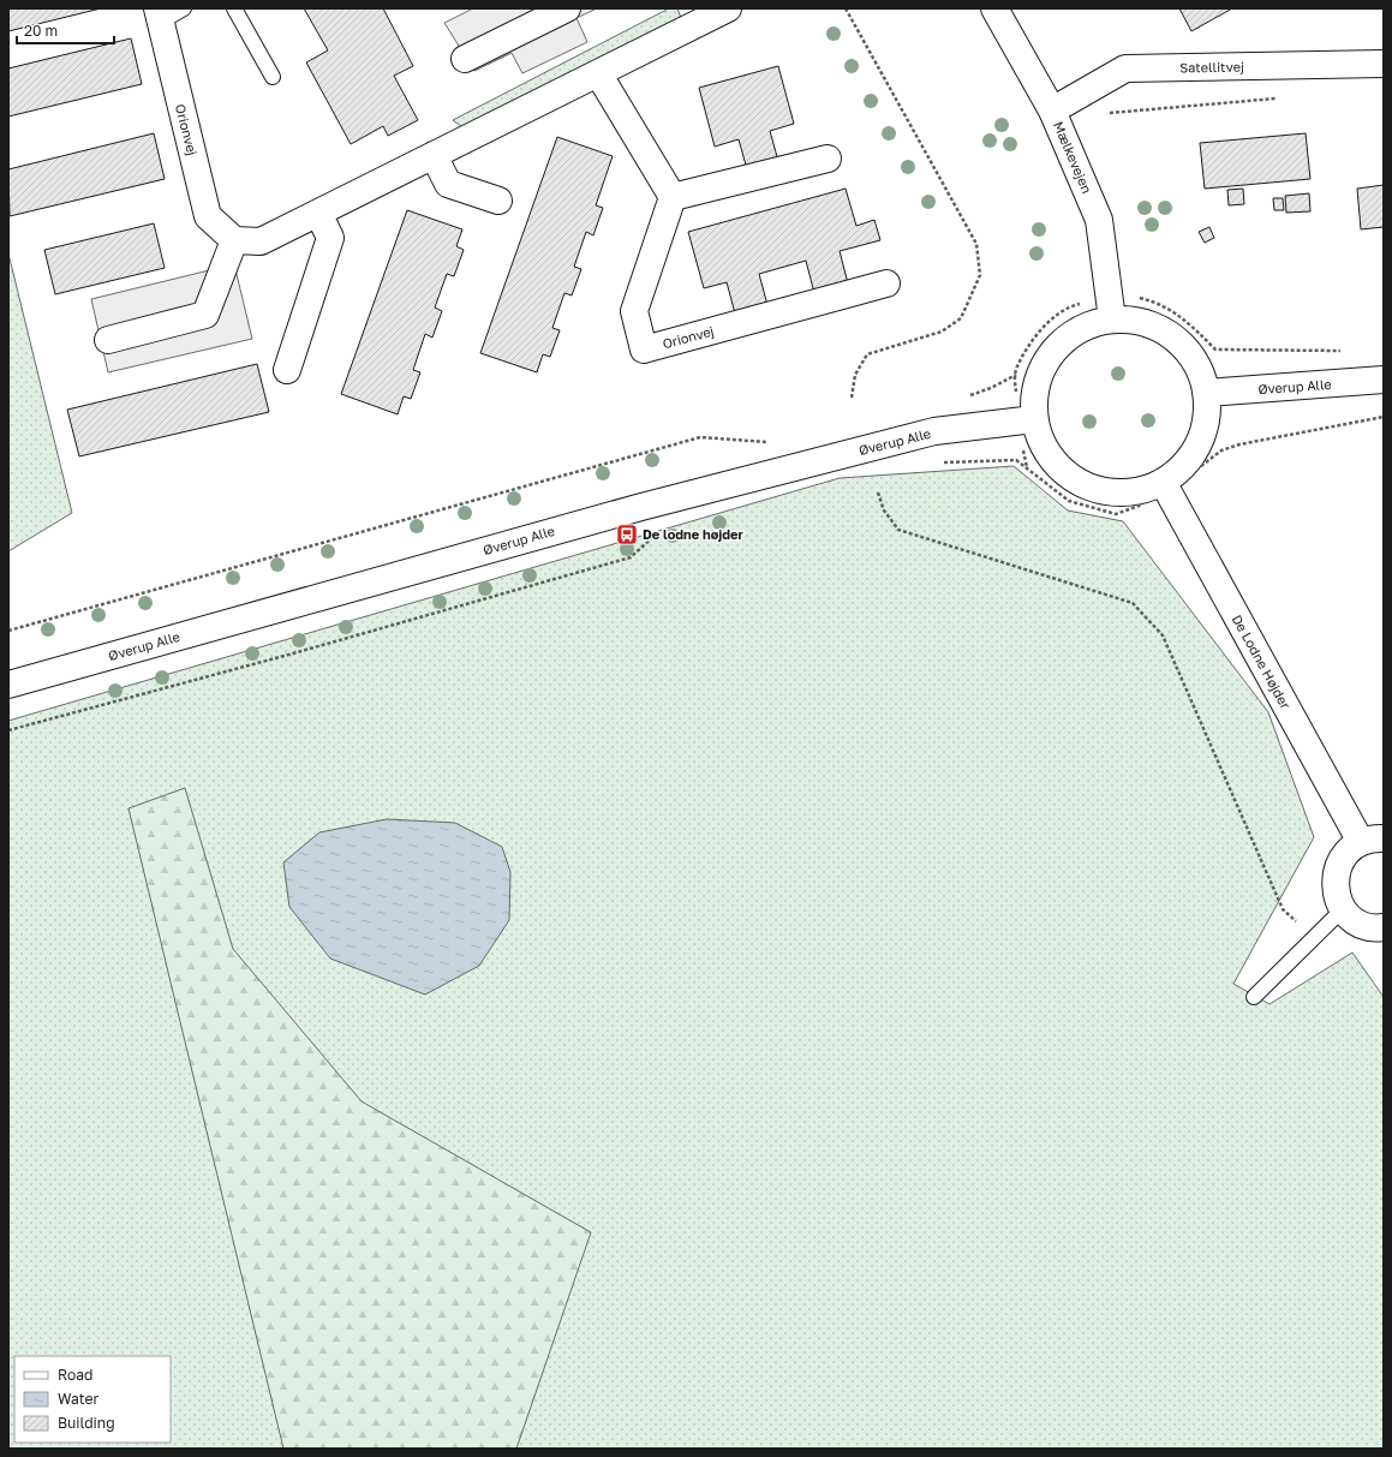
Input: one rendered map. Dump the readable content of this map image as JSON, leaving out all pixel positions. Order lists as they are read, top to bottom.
{
  "streets": {
    "street": [
      "Satellitvej",
      "Orionvej",
      "Mælkevejen",
      "Øverup Alle",
      "De Lodne Højder"
    ]
  },
  "crossings": [
    ["Satellitvej", "Mælkevejen"]
  ],
  "places": {
    "bus stop": ["De lodne højder"]
  },
  "legend": ["Road", "Water", "Building"],
  "scale_bar": "20 m"
}
